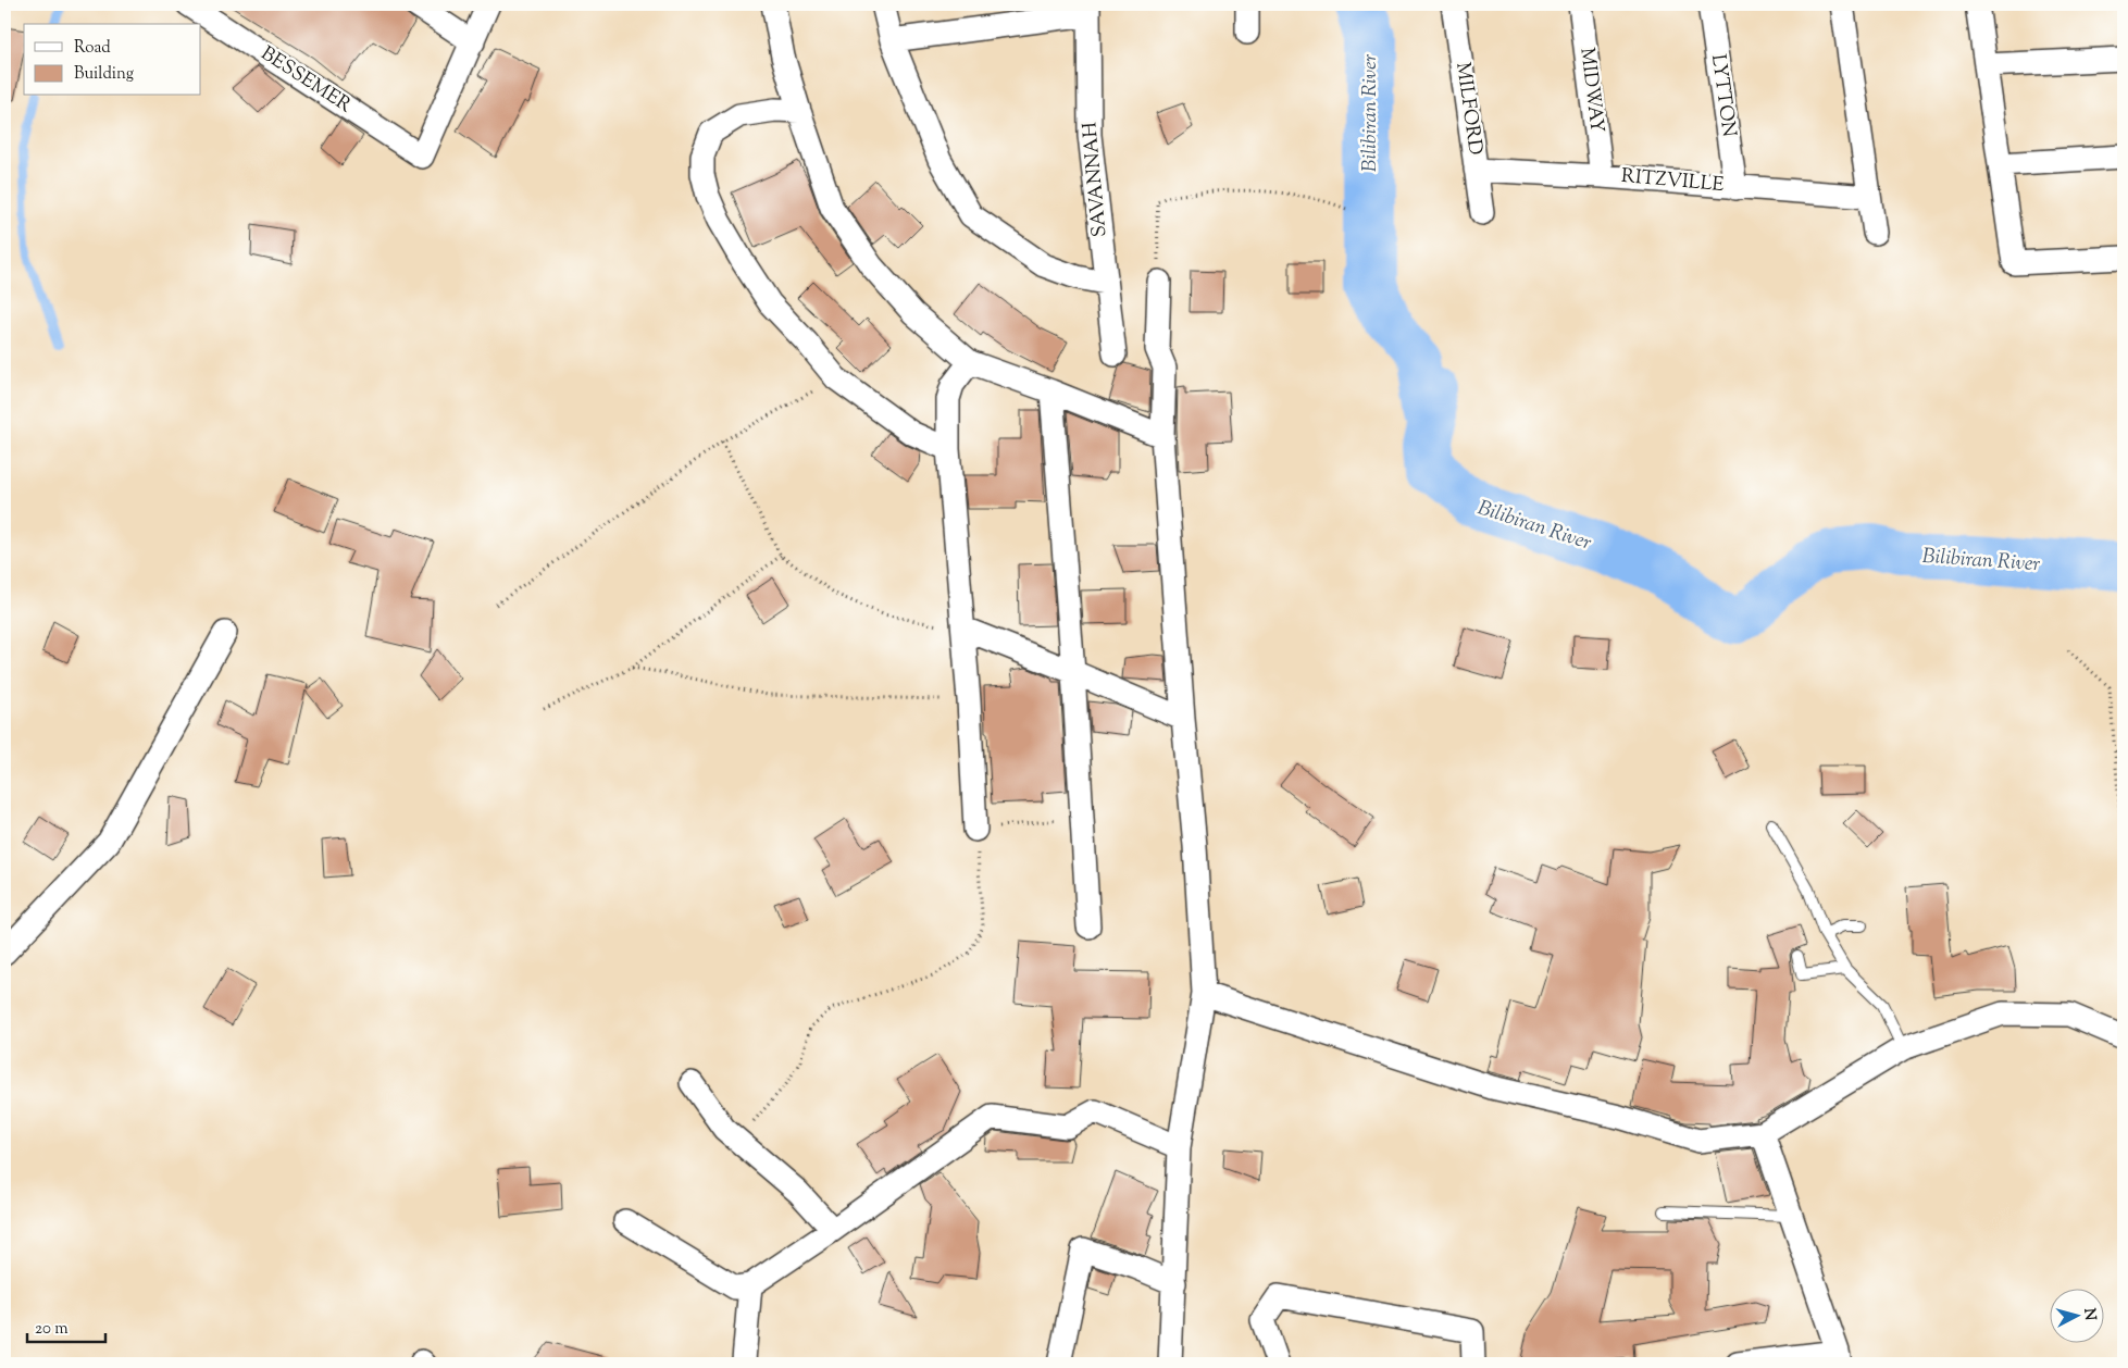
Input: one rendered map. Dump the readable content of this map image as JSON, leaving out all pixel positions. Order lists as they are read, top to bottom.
{
  "streets": {
    "street": [
      "BESSEMER",
      "MIDWAY",
      "LYTTON",
      "MILFORD",
      "SAVANNAH",
      "RITZVILLE"
    ]
  },
  "crossings": [
    ["MIDWAY", "RITZVILLE"],
    ["LYTTON", "RITZVILLE"],
    ["MILFORD", "RITZVILLE"]
  ],
  "water": ["Bilibiran River"],
  "legend": ["Road", "Building"],
  "scale_bar": "20 m",
  "north": "right"
}
